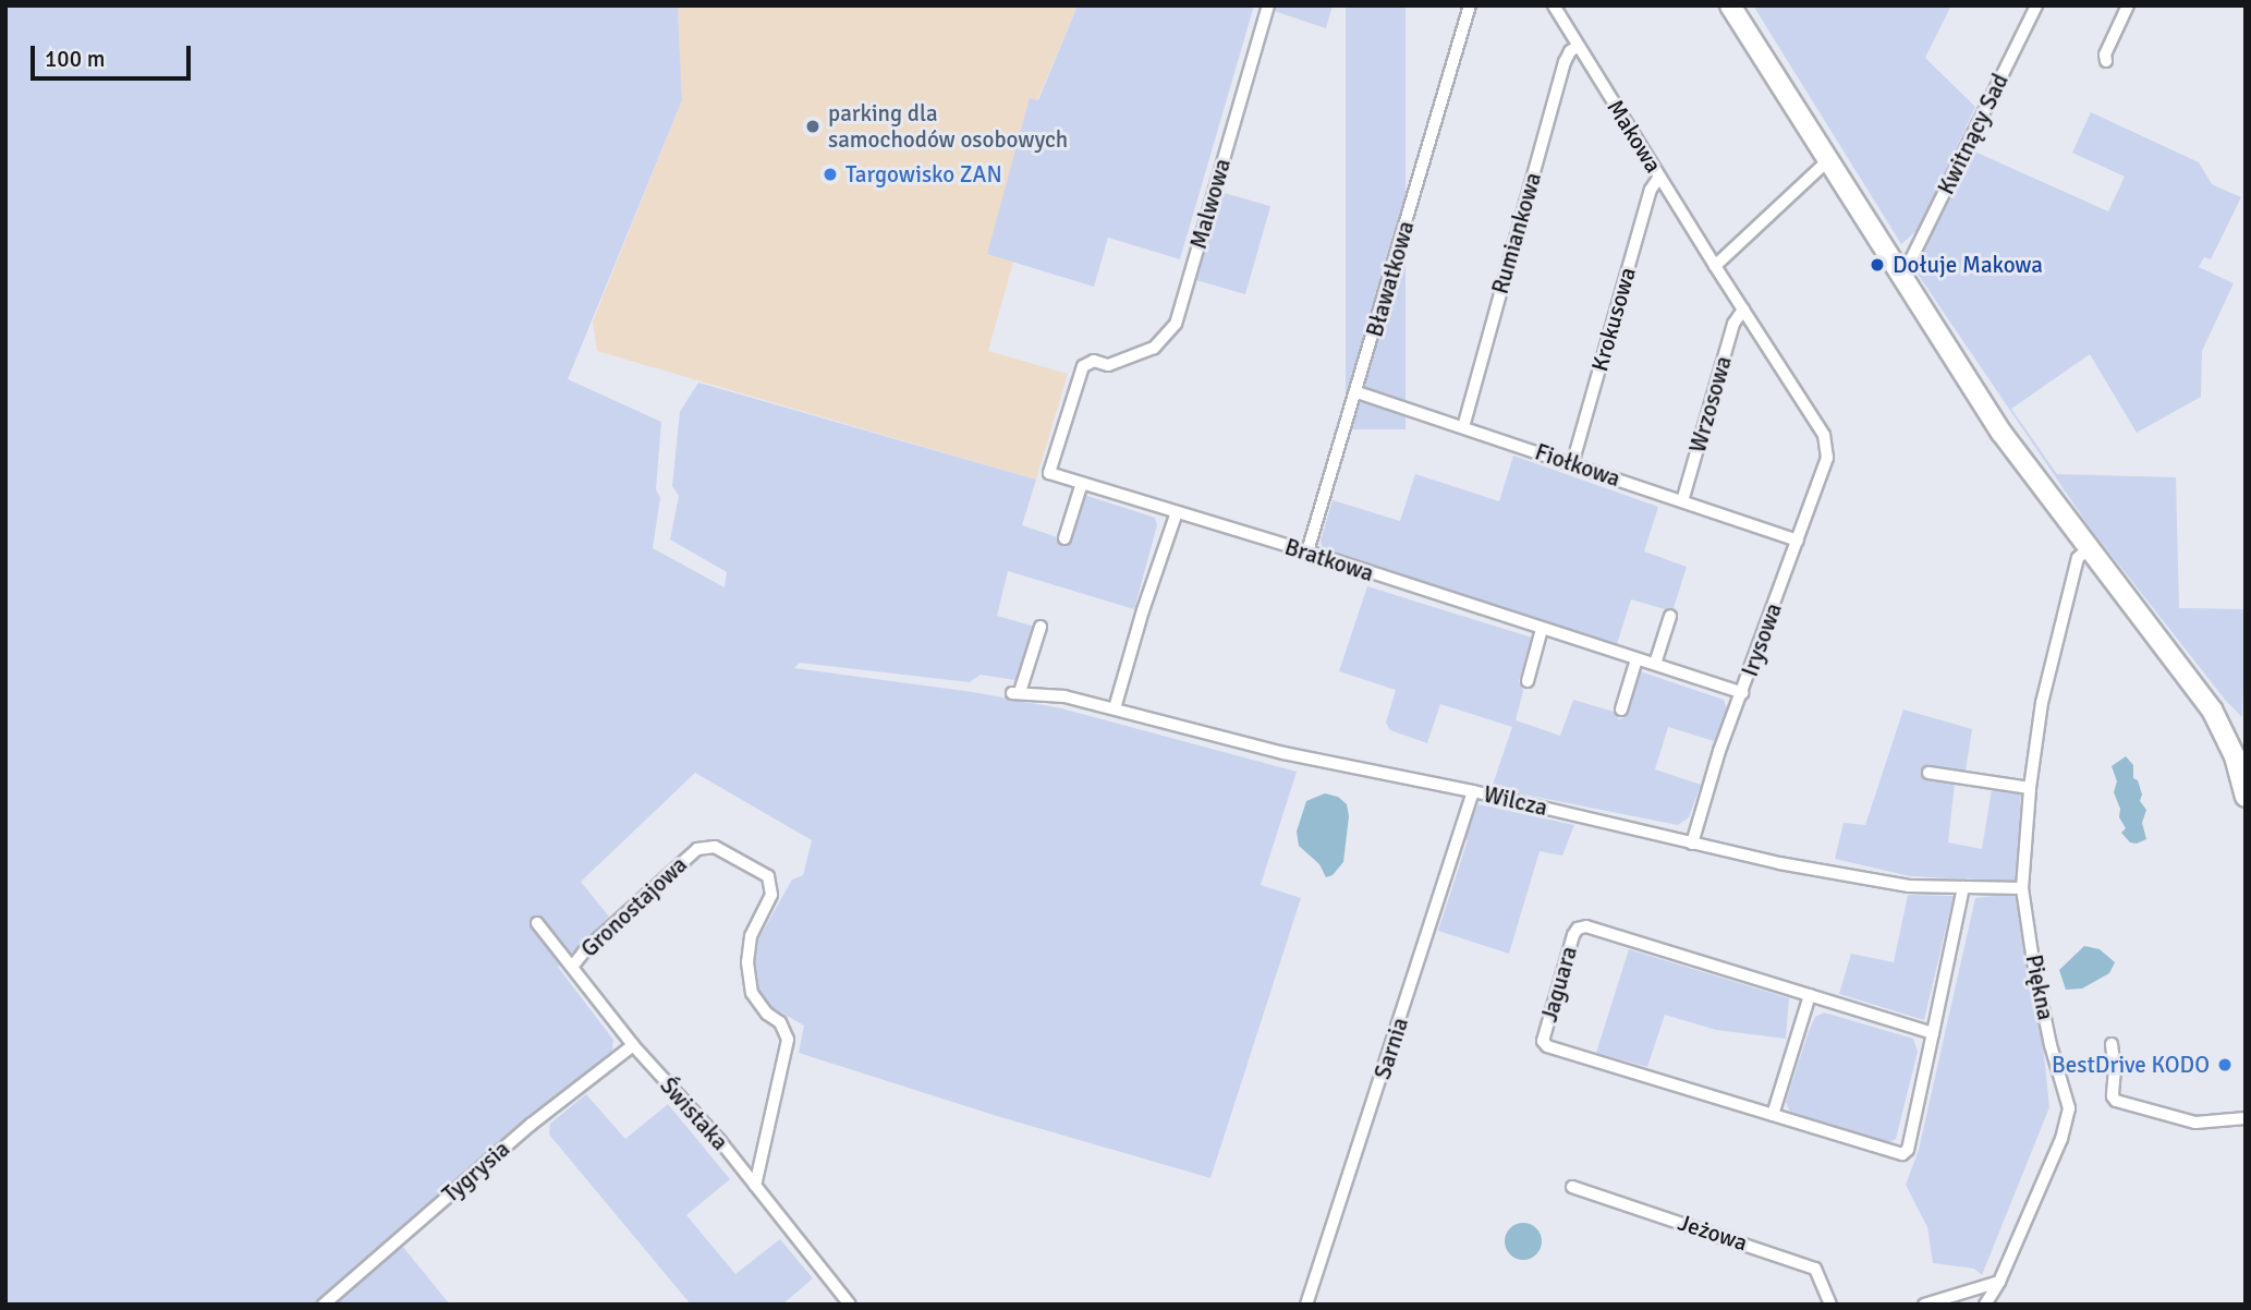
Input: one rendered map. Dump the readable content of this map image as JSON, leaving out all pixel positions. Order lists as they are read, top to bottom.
{
  "streets": {
    "street": [
      "Kwitnący Sad",
      "Makowa",
      "Malwowa",
      "Rumiankowa",
      "Bławatkowa",
      "Krokusowa",
      "Wrzosowa",
      "Fiołkowa",
      "Bratkowa",
      "Irysowa",
      "Wilcza",
      "Gronostajowa",
      "Jaguara",
      "Piękna",
      "Sarnia",
      "Świstaka",
      "Tygrysia",
      "Jeżowa"
    ]
  },
  "crossings": [
    ["Makowa", "Rumiankowa"],
    ["Makowa", "Krokusowa"],
    ["Makowa", "Wrzosowa"],
    ["Makowa", "Irysowa"],
    ["Malwowa", "Bratkowa"],
    ["Rumiankowa", "Fiołkowa"],
    ["Bławatkowa", "Fiołkowa"],
    ["Bławatkowa", "Bratkowa"],
    ["Krokusowa", "Fiołkowa"],
    ["Wrzosowa", "Fiołkowa"],
    ["Fiołkowa", "Irysowa"],
    ["Bratkowa", "Irysowa"],
    ["Irysowa", "Wilcza"],
    ["Wilcza", "Jaguara"],
    ["Wilcza", "Piękna"],
    ["Wilcza", "Sarnia"],
    ["Gronostajowa", "Świstaka"],
    ["Świstaka", "Tygrysia"]
  ],
  "places": [
    "parking dla samochodów osobowych",
    "Targowisko ZAN",
    "Dołuje Makowa",
    "BestDrive KODO"
  ],
  "scale_bar": "100 m"
}
